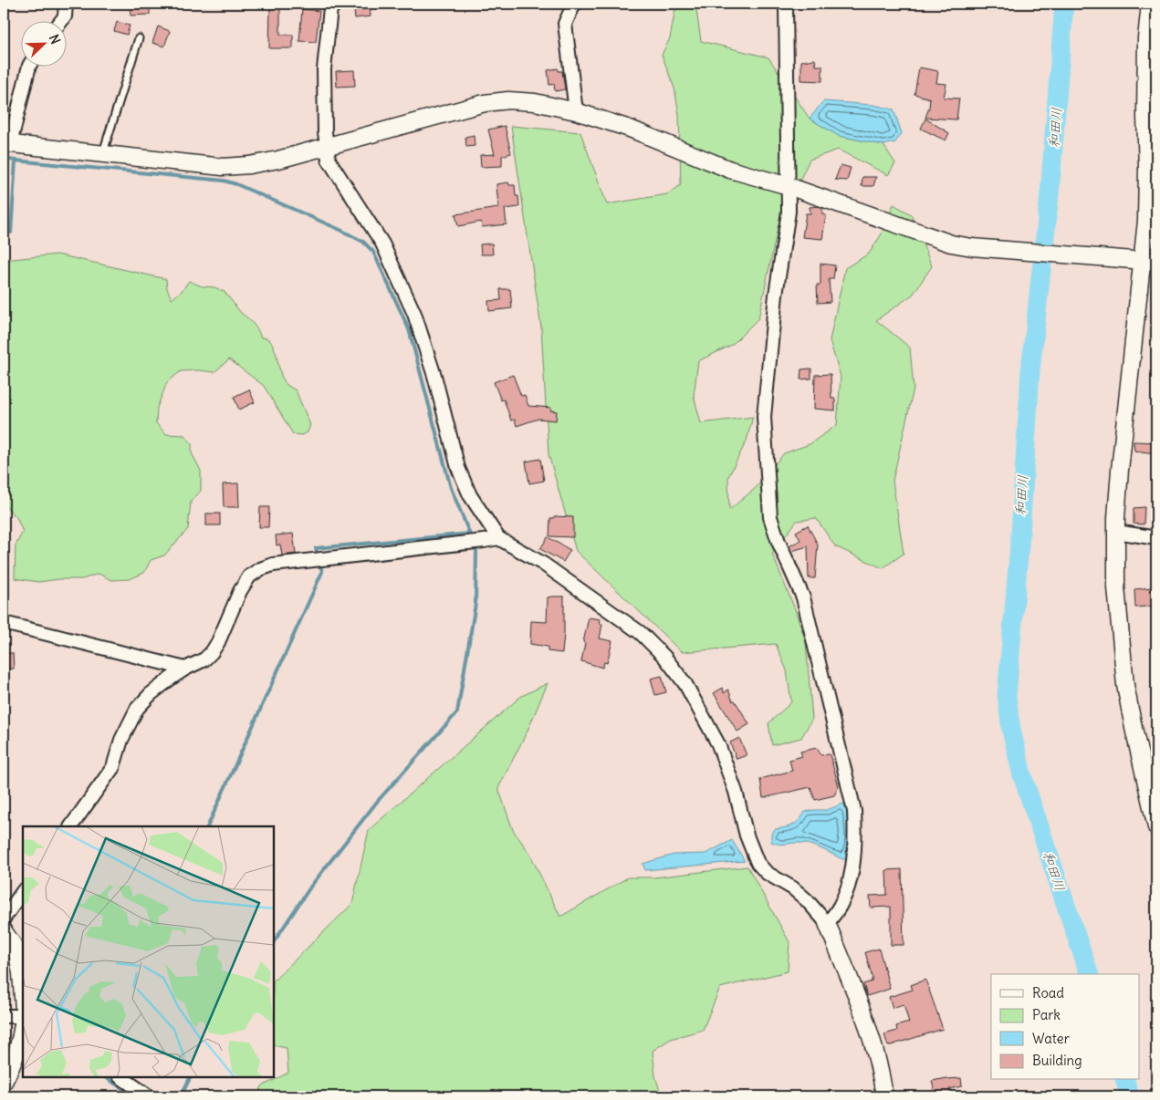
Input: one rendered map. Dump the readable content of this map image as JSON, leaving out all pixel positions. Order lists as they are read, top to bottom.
{
  "water": ["和田川"],
  "legend": [
    "Road",
    "Park",
    "Water",
    "Building"
  ],
  "north": "top right"
}
